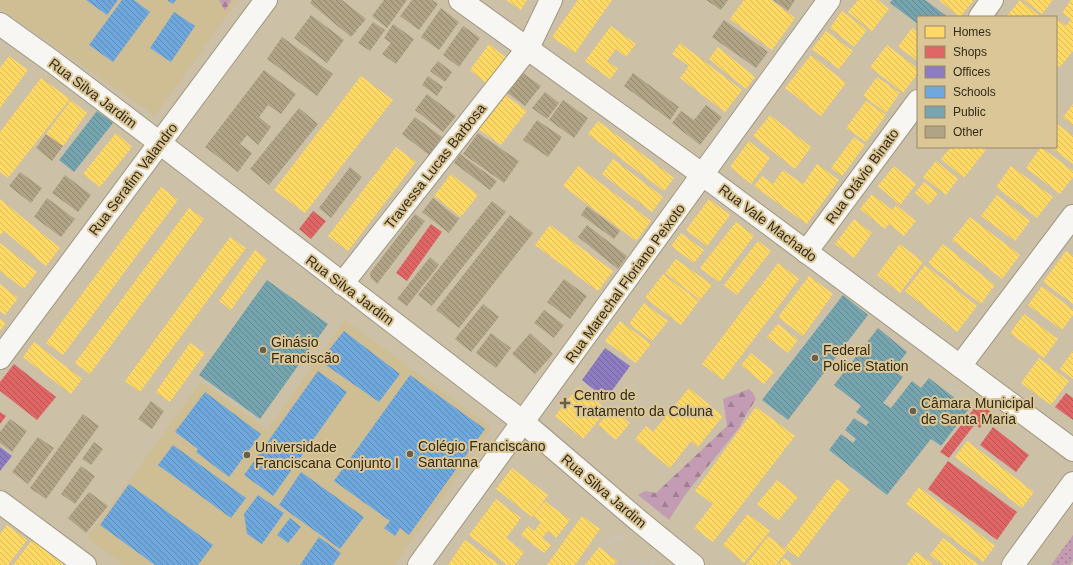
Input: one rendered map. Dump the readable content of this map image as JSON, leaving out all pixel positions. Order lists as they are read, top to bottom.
{
  "streets": {
    "street": [
      "Rua Silva Jardim",
      "Travessa Lucas Barbosa",
      "Rua Otávio Binato",
      "Rua Serafim Valandro",
      "Rua Vale Machado",
      "Rua Marechal Floriano Peixoto"
    ]
  },
  "crossings": [
    ["Rua Silva Jardim", "Travessa Lucas Barbosa"],
    ["Rua Silva Jardim", "Rua Serafim Valandro"],
    ["Rua Silva Jardim", "Rua Marechal Floriano Peixoto"],
    ["Travessa Lucas Barbosa", "Rua Vale Machado"],
    ["Rua Otávio Binato", "Rua Vale Machado"],
    ["Rua Vale Machado", "Rua Marechal Floriano Peixoto"]
  ],
  "places": {
    "other": [
      "Ginásio Franciscão",
      "Federal Police Station",
      "Câmara Municipal de Santa Maria",
      "Colégio Franciscano Santanna",
      "Universidade Franciscana Conjunto I"
    ],
    "health": ["Centro de Tratamento da Coluna"]
  },
  "legend": [
    "Homes",
    "Shops",
    "Offices",
    "Schools",
    "Public",
    "Other"
  ]
}
